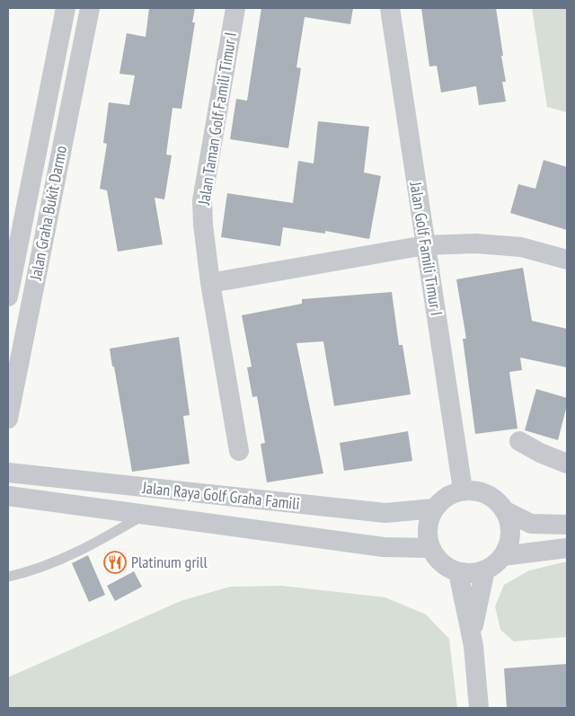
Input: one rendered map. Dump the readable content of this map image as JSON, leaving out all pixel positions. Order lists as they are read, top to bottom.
{
  "streets": {
    "street": [
      "Jalan Taman Golf Famili Timur I",
      "Jalan Graha Bukit Darmo",
      "Jalan Golf Famili Timur I",
      "Jalan Raya Golf Graha Famili"
    ]
  },
  "crossings": [
    ["Jalan Golf Famili Timur I", "Jalan Raya Golf Graha Famili"]
  ],
  "places": {
    "restaurant": ["Platinum grill"]
  }
}
